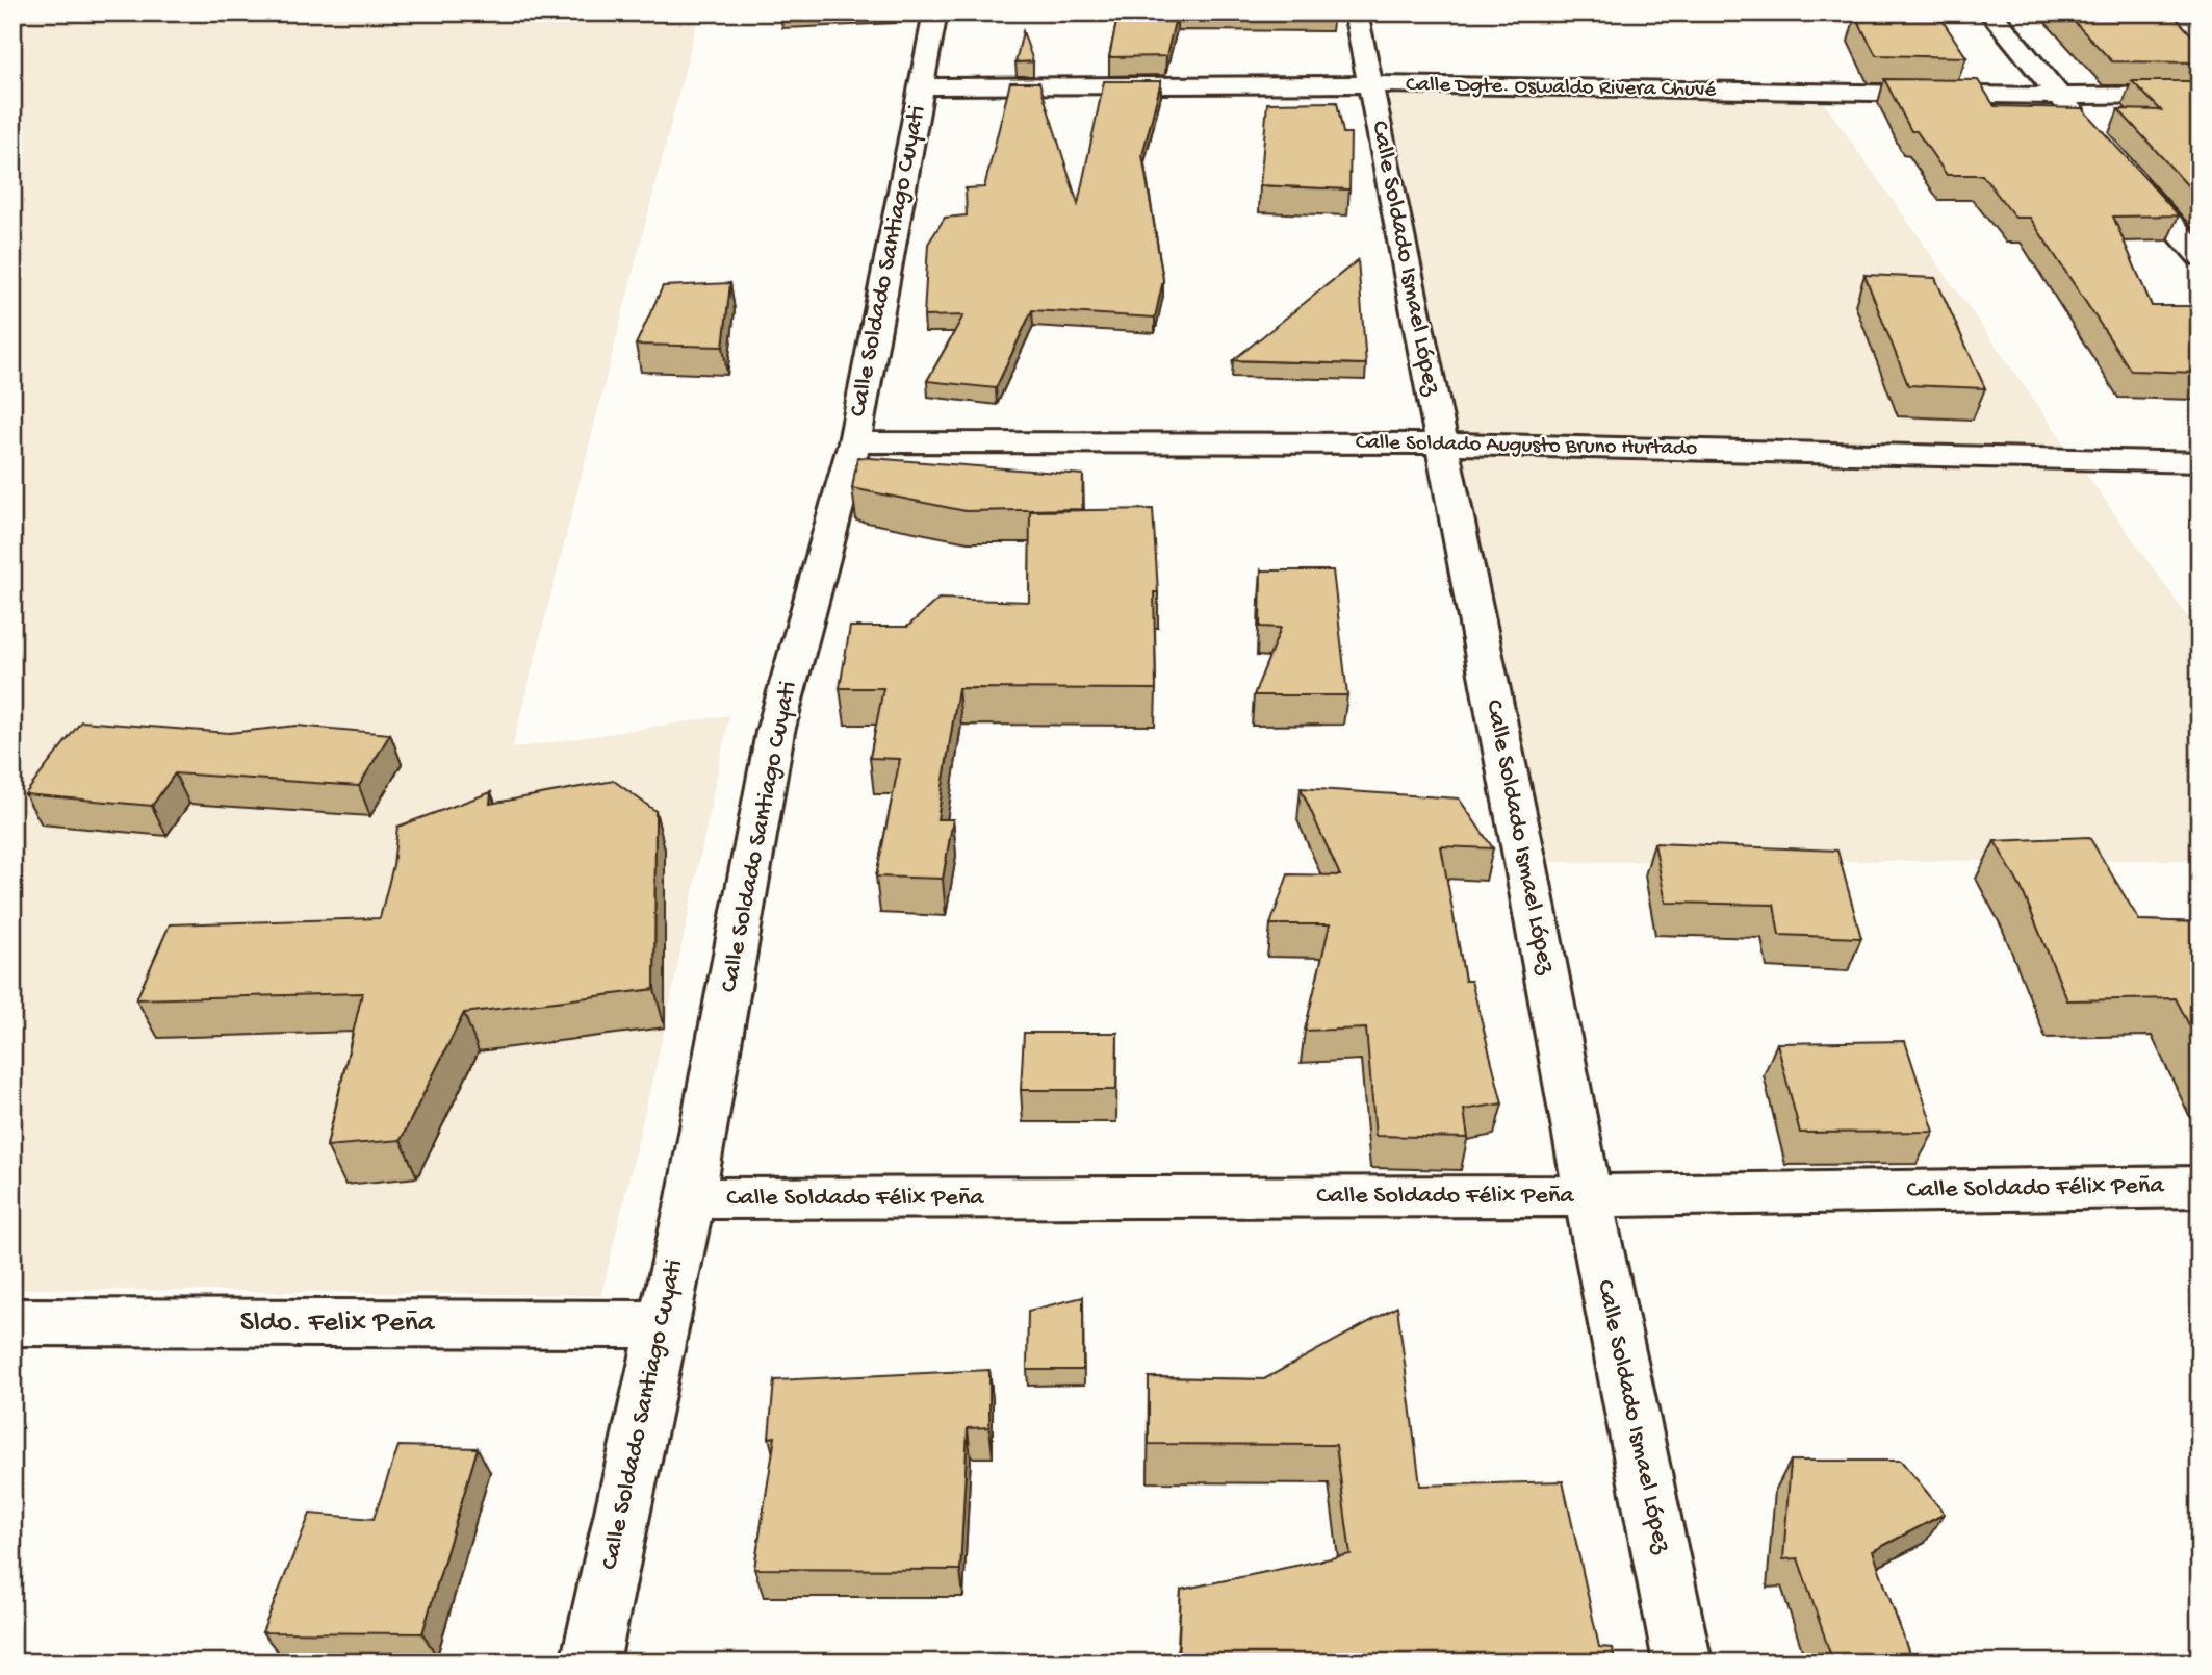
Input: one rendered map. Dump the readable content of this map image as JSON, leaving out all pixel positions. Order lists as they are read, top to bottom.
{
  "streets": {
    "street": [
      "Calle Dgte. Oswaldo Rivera Chuvé",
      "Calle Soldado Ismael López",
      "Calle Soldado Santiago Cuyati",
      "Calle Soldado Augusto Bruno Hurtado",
      "Calle Soldado Félix Peña",
      "Sldo. Felix Peña"
    ]
  },
  "crossings": [
    ["Calle Dgte. Oswaldo Rivera Chuvé", "Calle Soldado Ismael López"],
    ["Calle Dgte. Oswaldo Rivera Chuvé", "Calle Soldado Santiago Cuyati"],
    ["Calle Soldado Ismael López", "Calle Soldado Augusto Bruno Hurtado"],
    ["Calle Soldado Ismael López", "Calle Soldado Félix Peña"],
    ["Calle Soldado Santiago Cuyati", "Calle Soldado Augusto Bruno Hurtado"],
    ["Calle Soldado Santiago Cuyati", "Calle Soldado Félix Peña"],
    ["Calle Soldado Santiago Cuyati", "Sldo. Felix Peña"]
  ]
}
